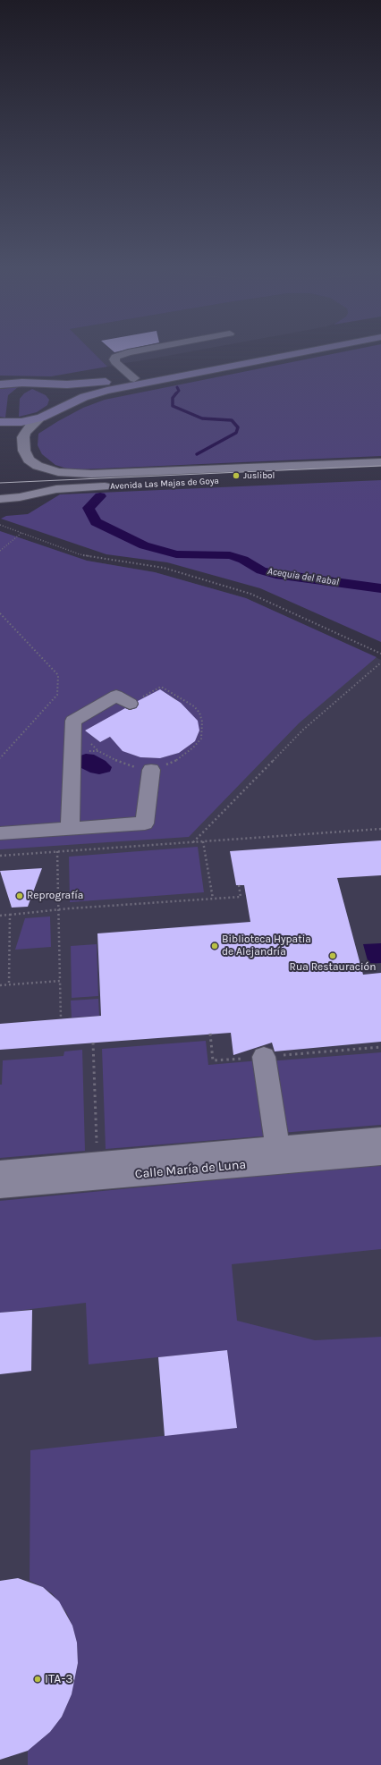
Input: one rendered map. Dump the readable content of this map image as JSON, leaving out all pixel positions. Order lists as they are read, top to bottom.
{
  "streets": {
    "street": ["Avenida Las Majas de Goya", "Calle María de Luna"]
  },
  "water": ["Acequia del Rabal"],
  "places": [
    "Juslibol",
    "Reprografía",
    "Biblioteca Hypatia de Alejandría",
    "Rua Restauración",
    "ITA-3"
  ]
}
